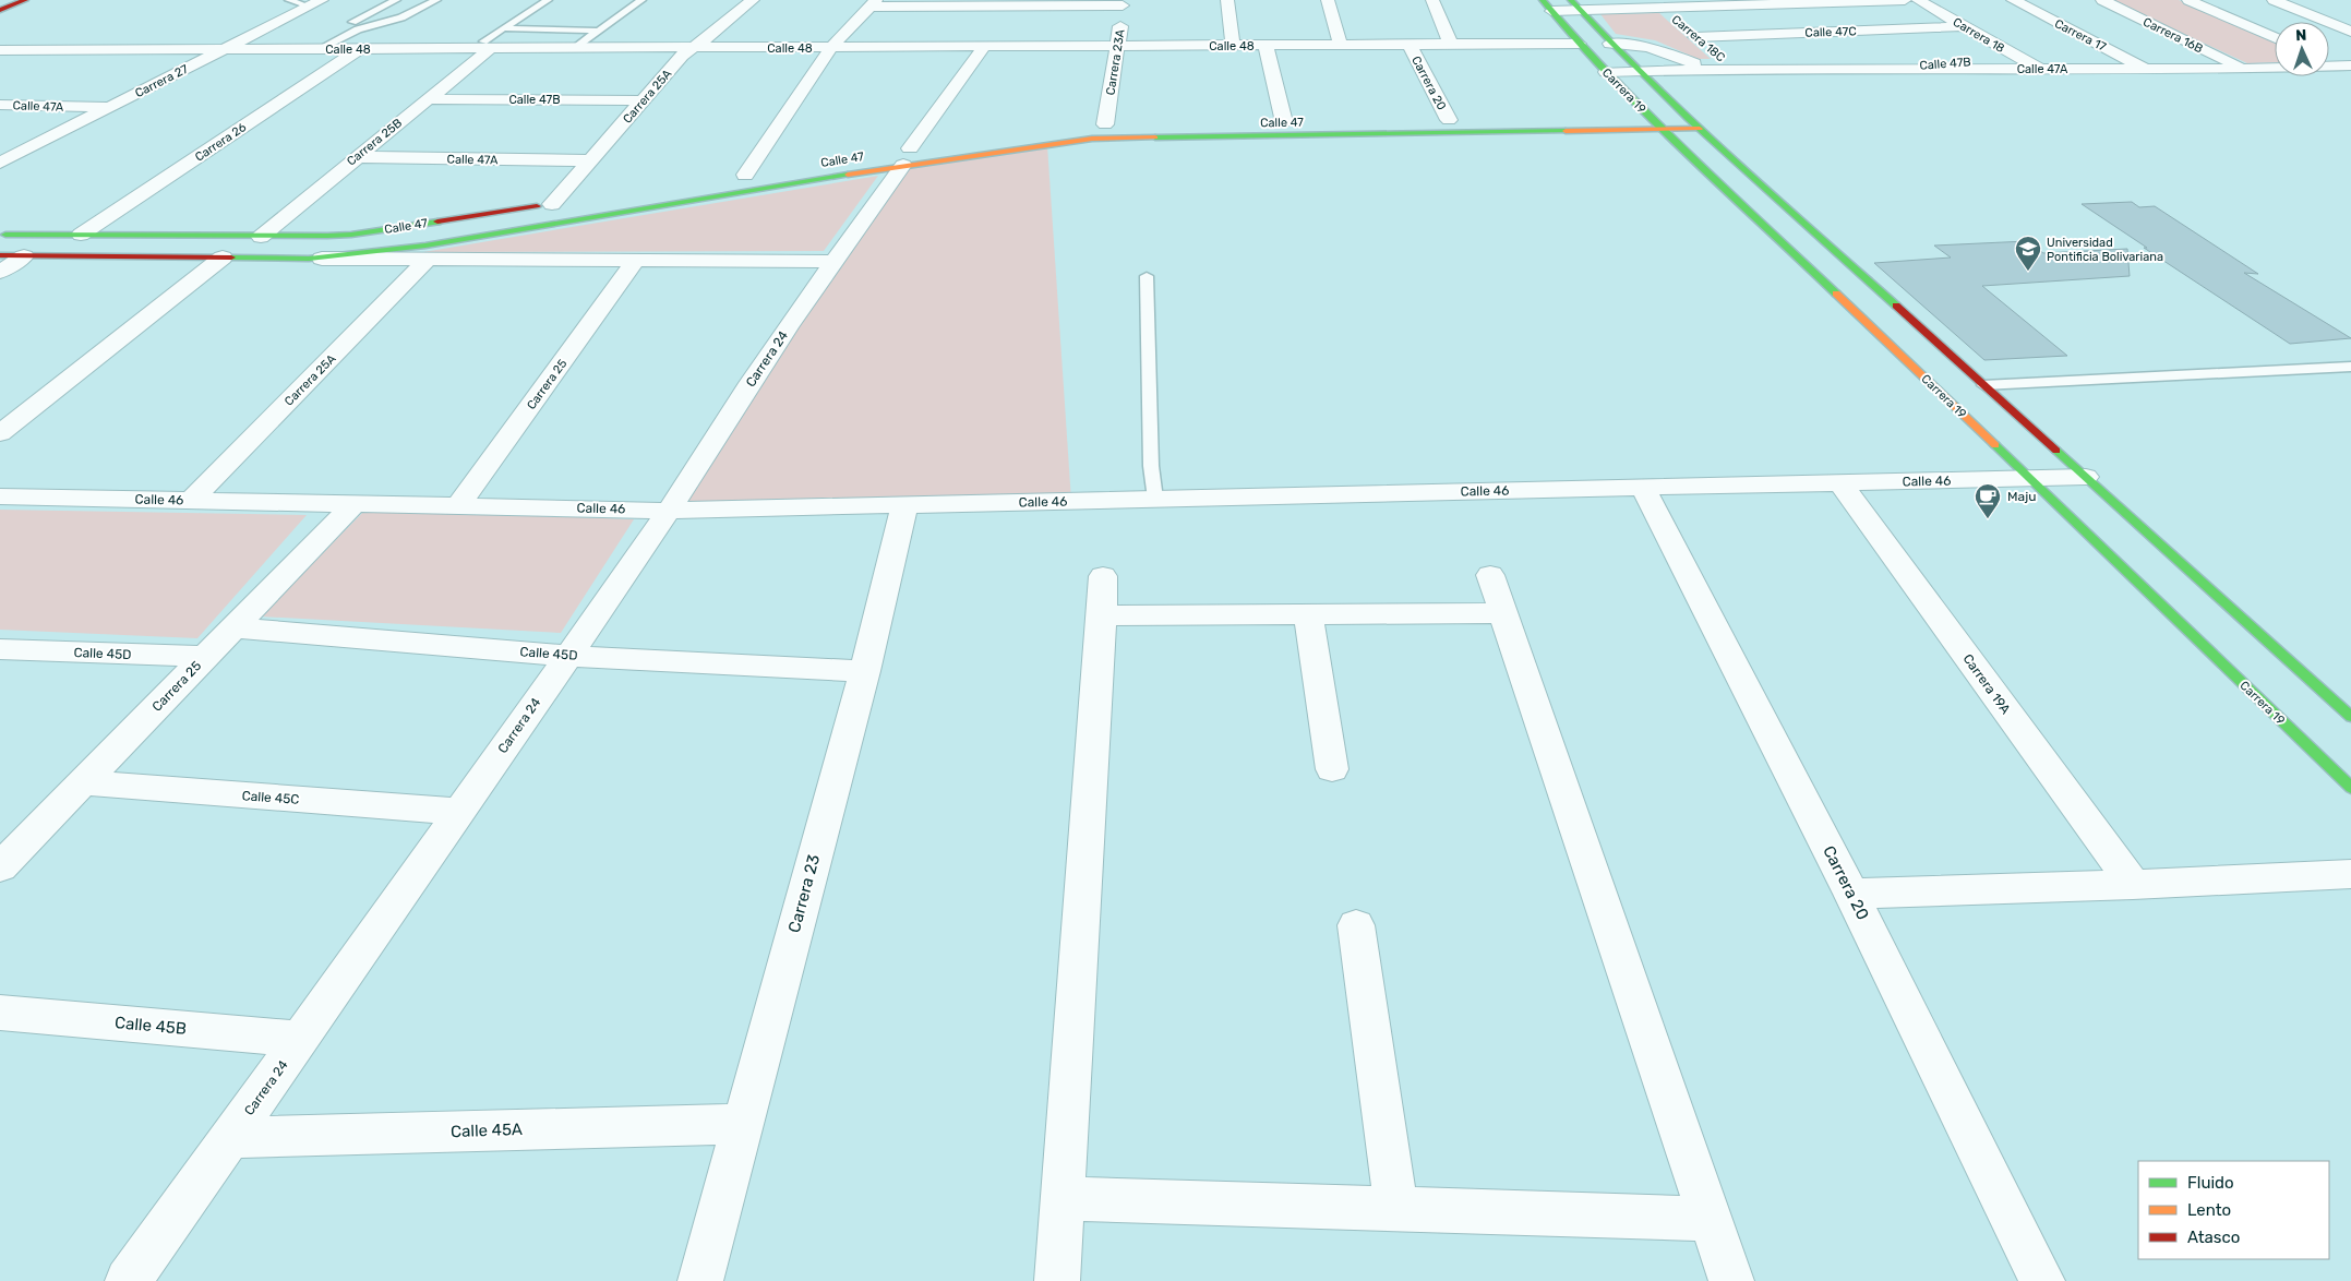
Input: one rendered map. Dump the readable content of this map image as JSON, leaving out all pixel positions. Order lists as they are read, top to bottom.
{
  "streets": {
    "main road": ["Carrera 19", "Calle 47"],
    "street": [
      "Calle 47C",
      "Carrera 18",
      "Carrera 17",
      "Carrera 16B",
      "Carrera 18C",
      "Calle 48",
      "Carrera 23A",
      "Calle 47B",
      "Calle 47A",
      "Carrera 27",
      "Carrera 20",
      "Carrera 25A",
      "Carrera 26",
      "Carrera 25B",
      "Carrera 24",
      "Carrera 25",
      "Calle 46",
      "Calle 45D",
      "Carrera 19A",
      "Calle 45C",
      "Carrera 23",
      "Calle 45B",
      "Calle 45A"
    ]
  },
  "crossings": [
    ["Calle 47C", "Carrera 18"],
    ["Calle 47C", "Carrera 18C"],
    ["Carrera 18", "Calle 47B"],
    ["Carrera 18", "Calle 47A"],
    ["Carrera 17", "Calle 47A"],
    ["Carrera 16B", "Calle 47A"],
    ["Carrera 18C", "Calle 47A"],
    ["Calle 48", "Carrera 23A"],
    ["Calle 48", "Carrera 27"],
    ["Calle 48", "Carrera 20"],
    ["Calle 48", "Carrera 19"],
    ["Calle 48", "Carrera 25A"],
    ["Calle 48", "Carrera 26"],
    ["Calle 48", "Carrera 25B"],
    ["Calle 48", "Carrera 24"],
    ["Calle 47B", "Calle 47A"],
    ["Calle 47B", "Carrera 25A"],
    ["Calle 47B", "Carrera 25B"],
    ["Calle 47A", "Carrera 27"],
    ["Calle 47A", "Carrera 25A"],
    ["Calle 47A", "Carrera 25B"],
    ["Carrera 20", "Calle 46"],
    ["Carrera 19", "Calle 47"],
    ["Carrera 19", "Calle 46"],
    ["Carrera 25A", "Calle 47"],
    ["Carrera 25A", "Calle 46"],
    ["Calle 47", "Carrera 26"],
    ["Calle 47", "Carrera 25B"],
    ["Calle 47", "Carrera 24"],
    ["Calle 47", "Carrera 25"],
    ["Carrera 24", "Calle 46"],
    ["Carrera 24", "Calle 45D"],
    ["Carrera 24", "Calle 45C"],
    ["Carrera 24", "Calle 45B"],
    ["Carrera 24", "Calle 45A"],
    ["Carrera 25", "Calle 46"],
    ["Carrera 25", "Calle 45D"],
    ["Carrera 25", "Calle 45C"],
    ["Calle 46", "Carrera 19A"],
    ["Calle 46", "Carrera 23"],
    ["Calle 45D", "Carrera 23"],
    ["Carrera 23", "Calle 45A"]
  ],
  "places": {
    "school or university": ["Universidad Pontificia Bolivariana"],
    "cafe": ["Maju"]
  },
  "legend": ["Fluido", "Lento", "Atasco"],
  "north": "top"
}
